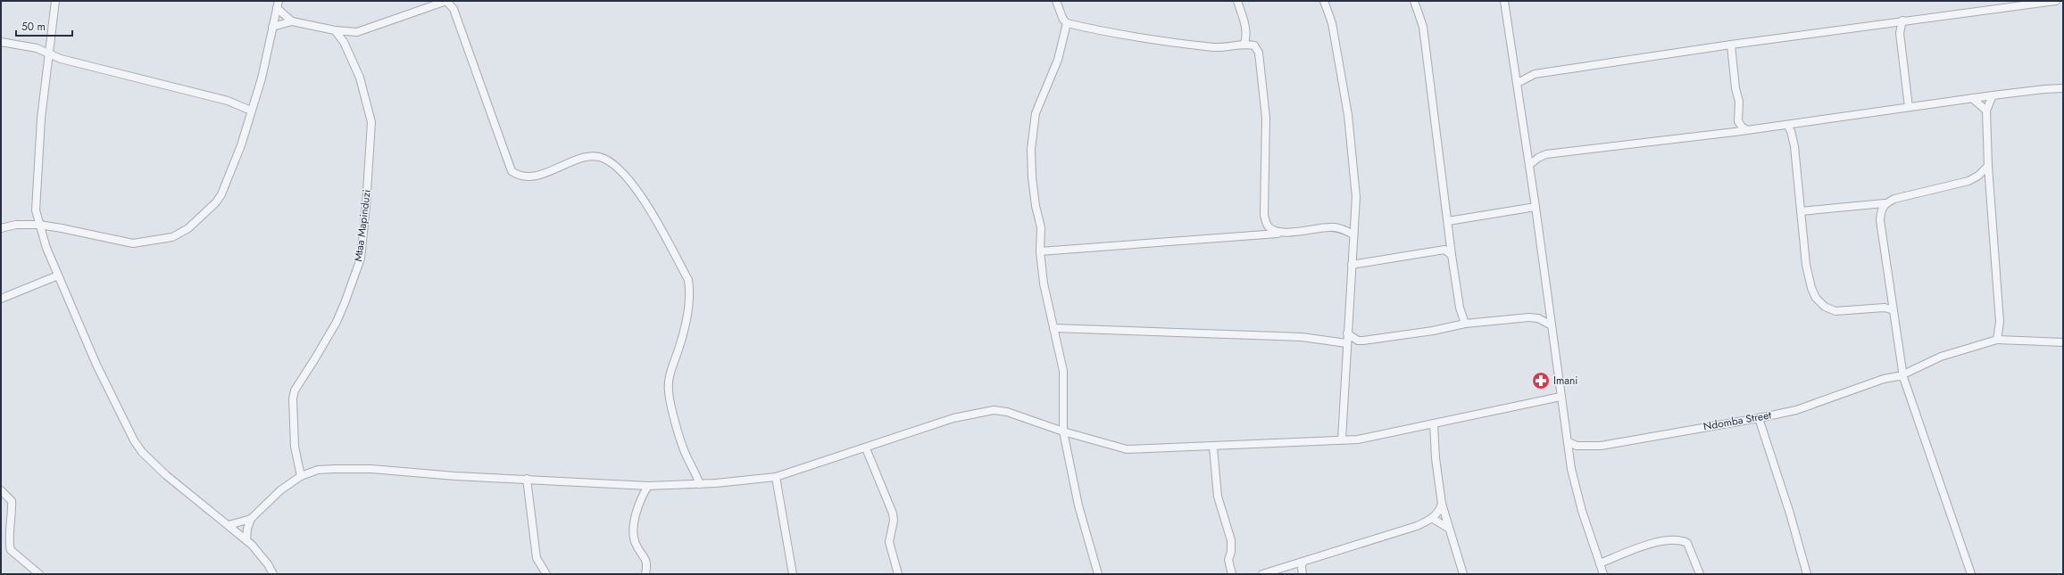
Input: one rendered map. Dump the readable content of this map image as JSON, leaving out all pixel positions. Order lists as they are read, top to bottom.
{
  "streets": {
    "street": ["Mtaa Mapinduzi", "Ndomba Street"]
  },
  "places": {
    "pharmacy": ["Imani"]
  },
  "scale_bar": "50 m"
}
